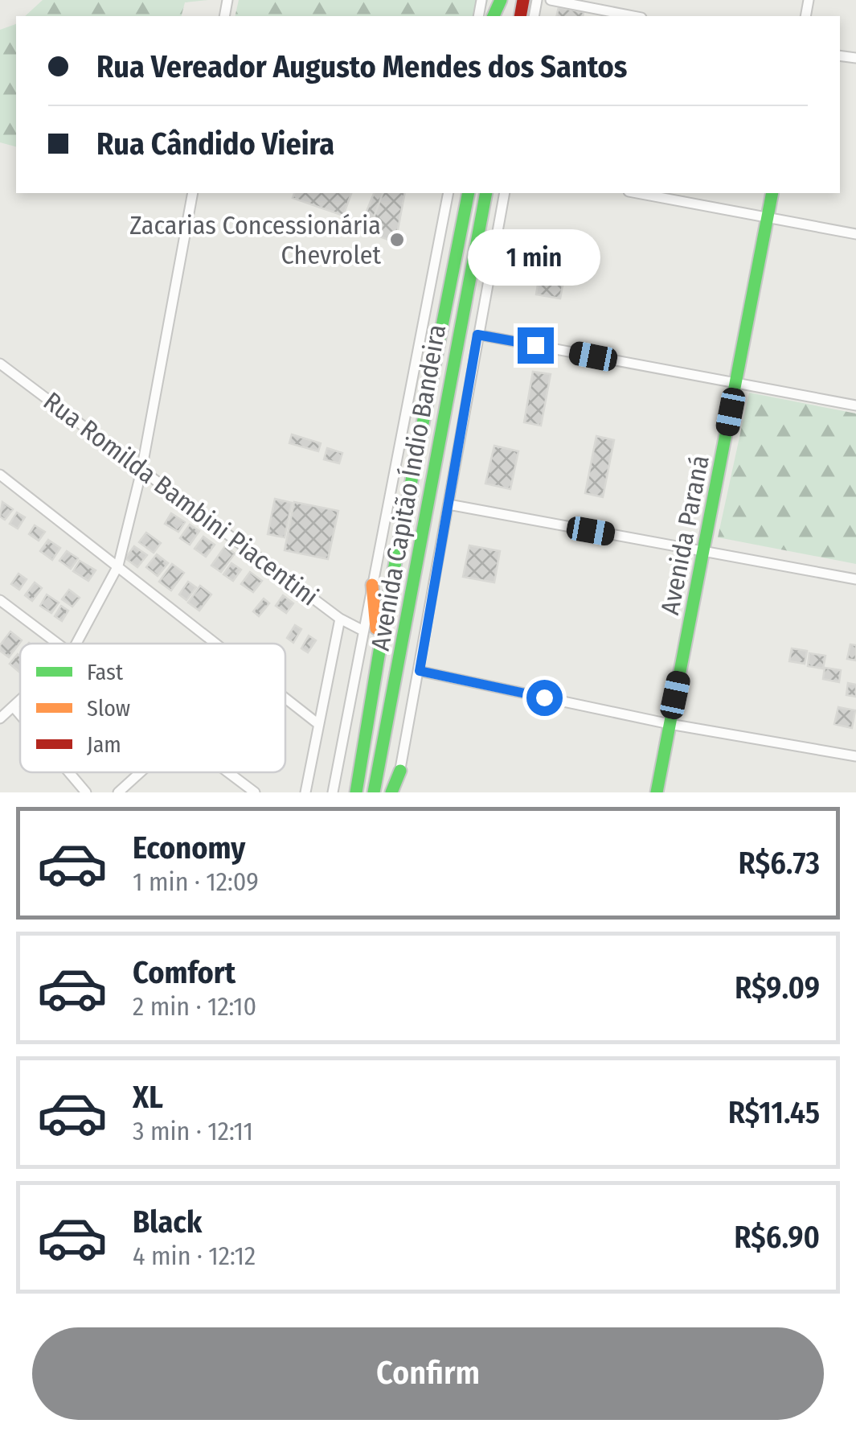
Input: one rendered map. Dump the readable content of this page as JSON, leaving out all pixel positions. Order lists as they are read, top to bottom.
{
  "streets": {
    "main road": ["Avenida Capitão Índio Bandeira", "Avenida Paraná"],
    "street": ["Rua Romilda Bambini Piacentini"]
  },
  "places": ["Zacarias Concessionária Chevrolet"],
  "legend": ["Fast", "Slow", "Jam"],
  "page": {
    "banner": ["Rua Vereador Augusto Mendes dos Santos", "Rua Cândido Vieira"],
    "bubble": "1 min",
    "list": [
      {
        "name": "Economy",
        "note": "1 min · 12:09",
        "value": "R$6.73"
      },
      {
        "name": "Comfort",
        "note": "2 min · 12:10",
        "value": "R$9.09"
      },
      {
        "name": "XL",
        "note": "3 min · 12:11",
        "value": "R$11.45"
      },
      {
        "name": "Black",
        "note": "4 min · 12:12",
        "value": "R$6.90"
      }
    ],
    "buttons": "Confirm"
  }
}
